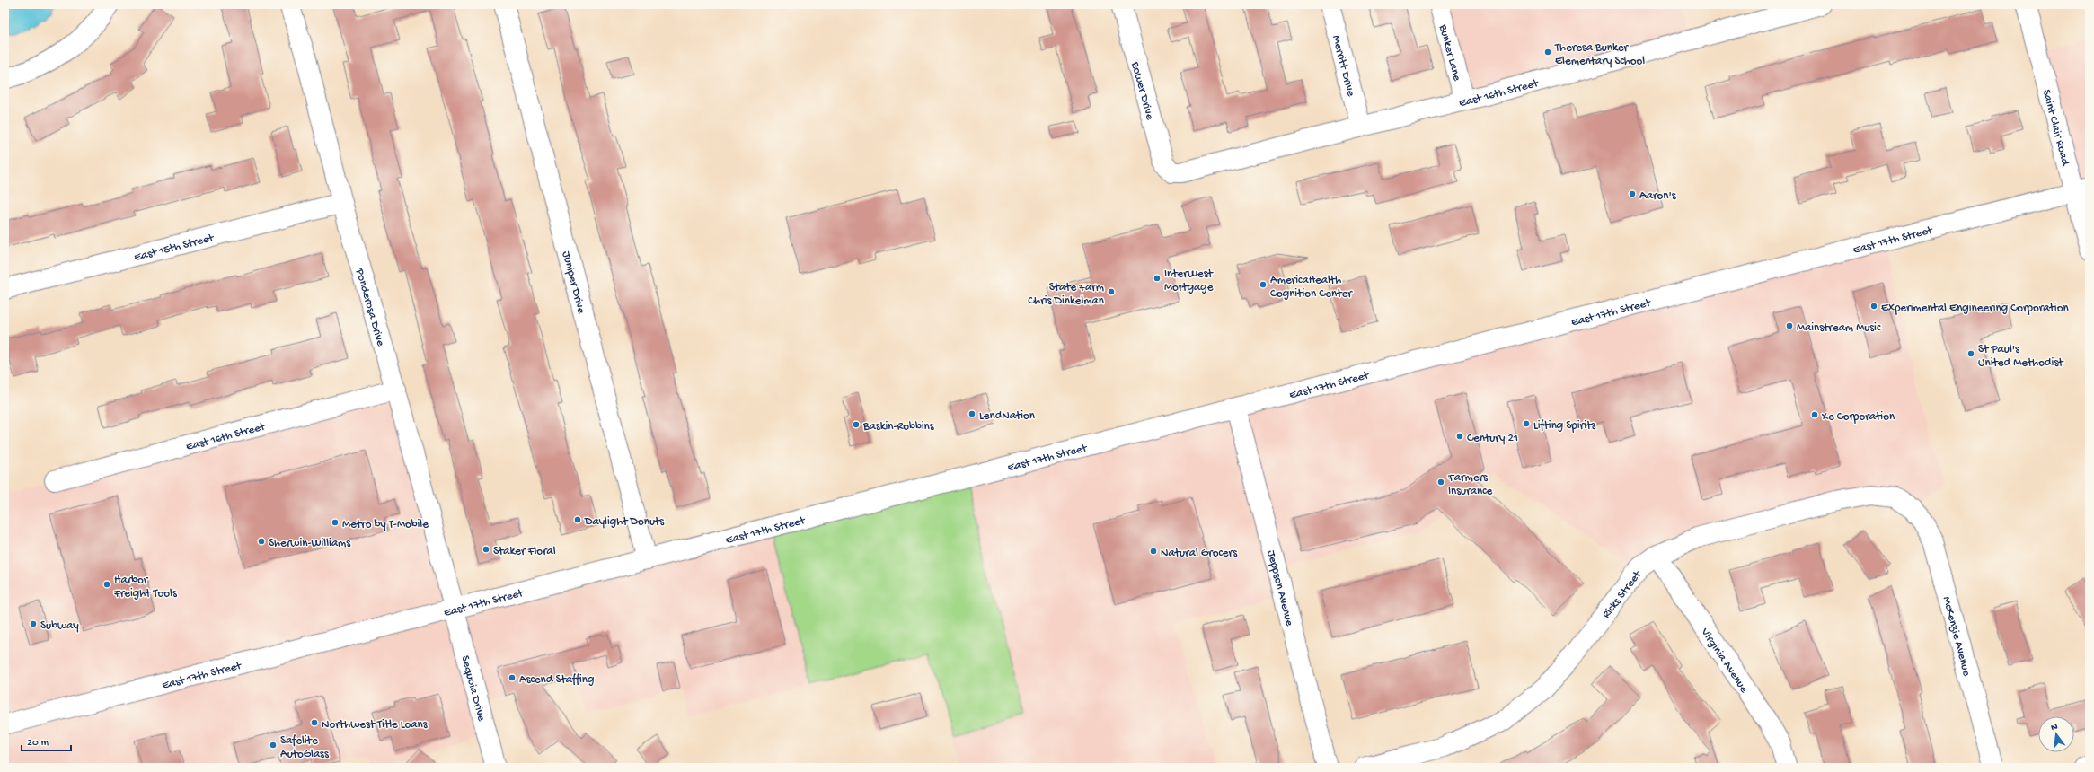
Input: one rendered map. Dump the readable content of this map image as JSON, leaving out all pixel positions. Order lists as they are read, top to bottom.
{
  "streets": {
    "street": [
      "Bunker Lane",
      "Merritt Drive",
      "Bower Drive",
      "East 16th Street",
      "Saint Clair Road",
      "East 17th Street",
      "East 15th Street",
      "Juniper Drive",
      "Ponderosa Drive",
      "Jeppson Avenue",
      "Ricks Street",
      "McKenzie Avenue",
      "Virginia Avenue",
      "Sequoia Drive"
    ]
  },
  "crossings": [
    ["Bunker Lane", "East 16th Street"],
    ["Merritt Drive", "East 16th Street"],
    ["Bower Drive", "East 16th Street"],
    ["East 16th Street", "Ponderosa Drive"],
    ["Saint Clair Road", "East 17th Street"],
    ["East 17th Street", "Juniper Drive"],
    ["East 17th Street", "Ponderosa Drive"],
    ["East 17th Street", "Jeppson Avenue"],
    ["East 17th Street", "Sequoia Drive"],
    ["East 15th Street", "Ponderosa Drive"],
    ["Ponderosa Drive", "Sequoia Drive"],
    ["Ricks Street", "McKenzie Avenue"],
    ["Ricks Street", "Virginia Avenue"]
  ],
  "places": [
    "Theresa Bunker Elementary School",
    "Aaron's",
    "InterWest Mortgage",
    "AmericaHealth Cognition Center",
    "State Farm Chris Dinkelman",
    "Experimental Engineering Corporation",
    "Mainstream Music",
    "St Paul's United Methodist",
    "LendNation",
    "Xe Corporation",
    "Lifting Spirits",
    "Baskin-Robbins",
    "Century 21",
    "Farmers Insurance",
    "Daylight Donuts",
    "Metro by T-Mobile",
    "Sherwin-Williams",
    "Staker Floral",
    "Natural Grocers",
    "Harbor Freight Tools",
    "Subway",
    "Ascend Staffing",
    "Northwest Title Loans",
    "Safelite AutoGlass"
  ],
  "scale_bar": "20 m",
  "north": "top"
}
